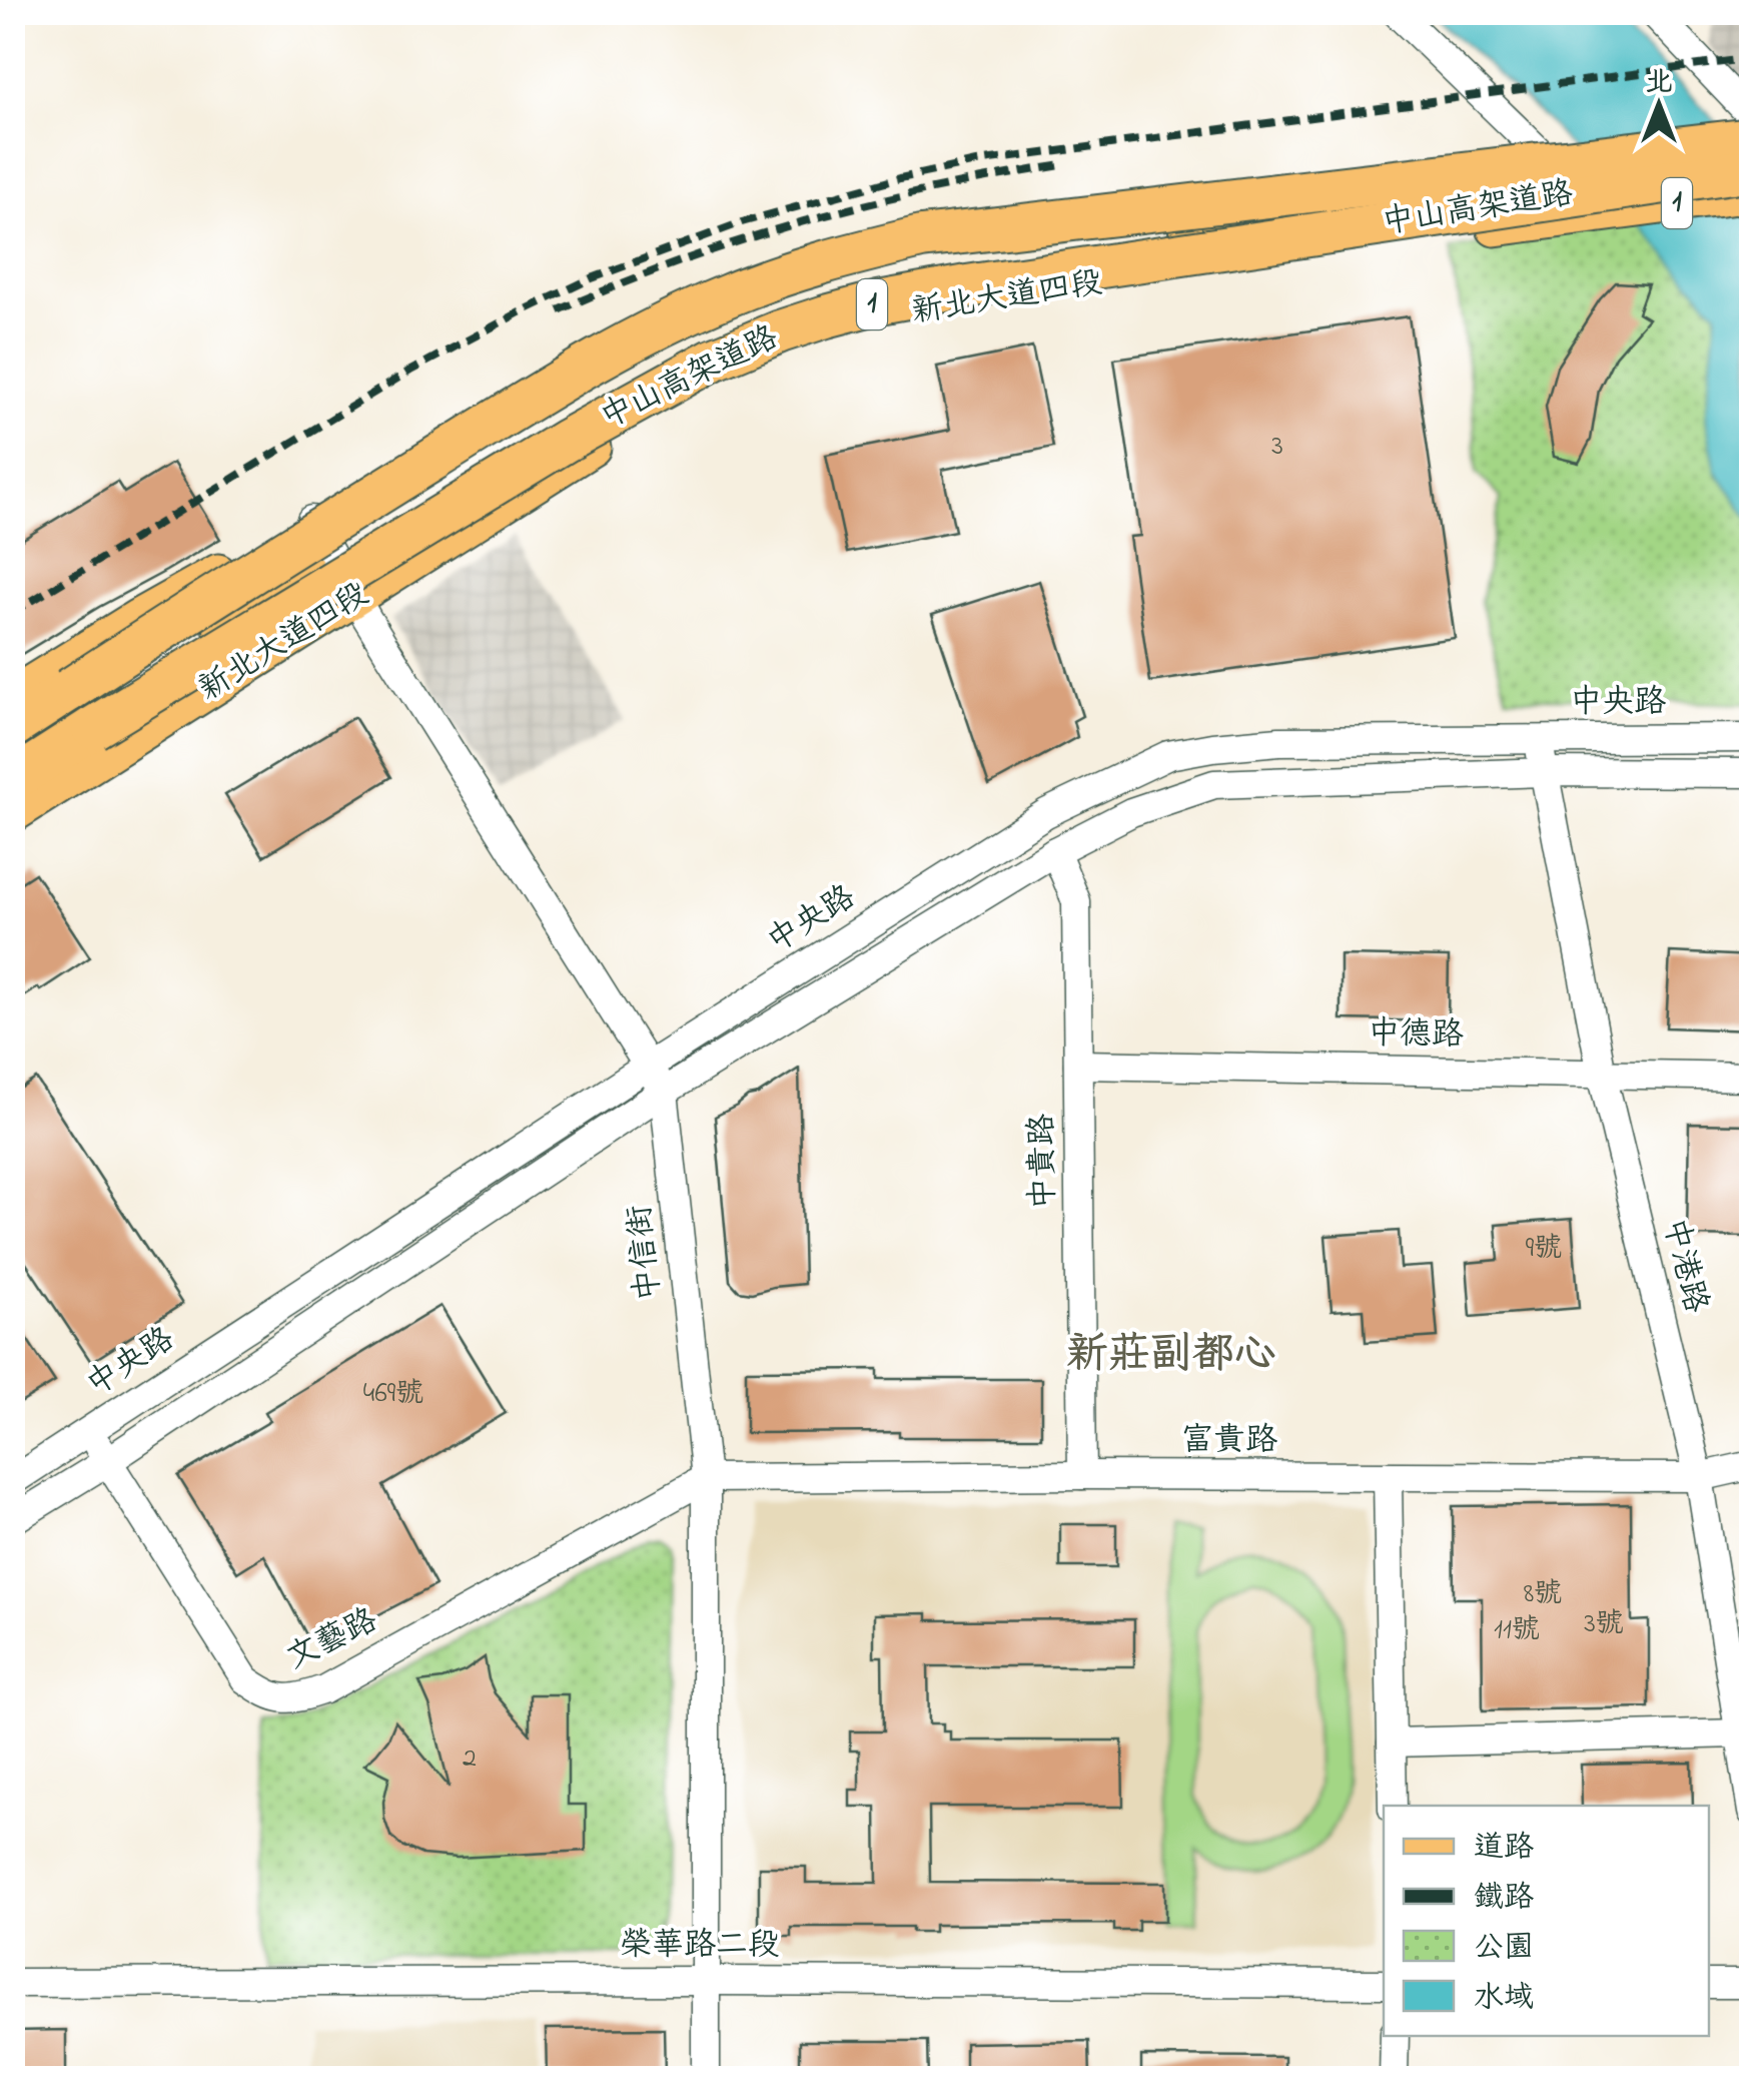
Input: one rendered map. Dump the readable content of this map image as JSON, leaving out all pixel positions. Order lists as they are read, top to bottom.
{
  "streets": {
    "highway": ["1", "中山高架道路"],
    "main road": ["新北大道四段"],
    "street": [
      "中央路",
      "中德路",
      "中貴路",
      "中信街",
      "中港路",
      "富貴路",
      "文藝路",
      "榮華路二段"
    ]
  },
  "crossings": [
    ["新北大道四段", "中信街"],
    ["中央路", "中貴路"],
    ["中央路", "中信街"],
    ["中央路", "中港路"],
    ["中央路", "文藝路"],
    ["中德路", "中貴路"],
    ["中德路", "中港路"],
    ["中貴路", "富貴路"],
    ["中信街", "富貴路"],
    ["中信街", "文藝路"],
    ["中信街", "榮華路二段"],
    ["中港路", "富貴路"],
    ["富貴路", "文藝路"]
  ],
  "districts": ["新莊副都心"],
  "house_numbers": [
    "3",
    "9號",
    "469號",
    "8號",
    "3號",
    "11號",
    "2"
  ],
  "legend": [
    "道路",
    "鐵路",
    "公園",
    "水域"
  ],
  "north": "top"
}
